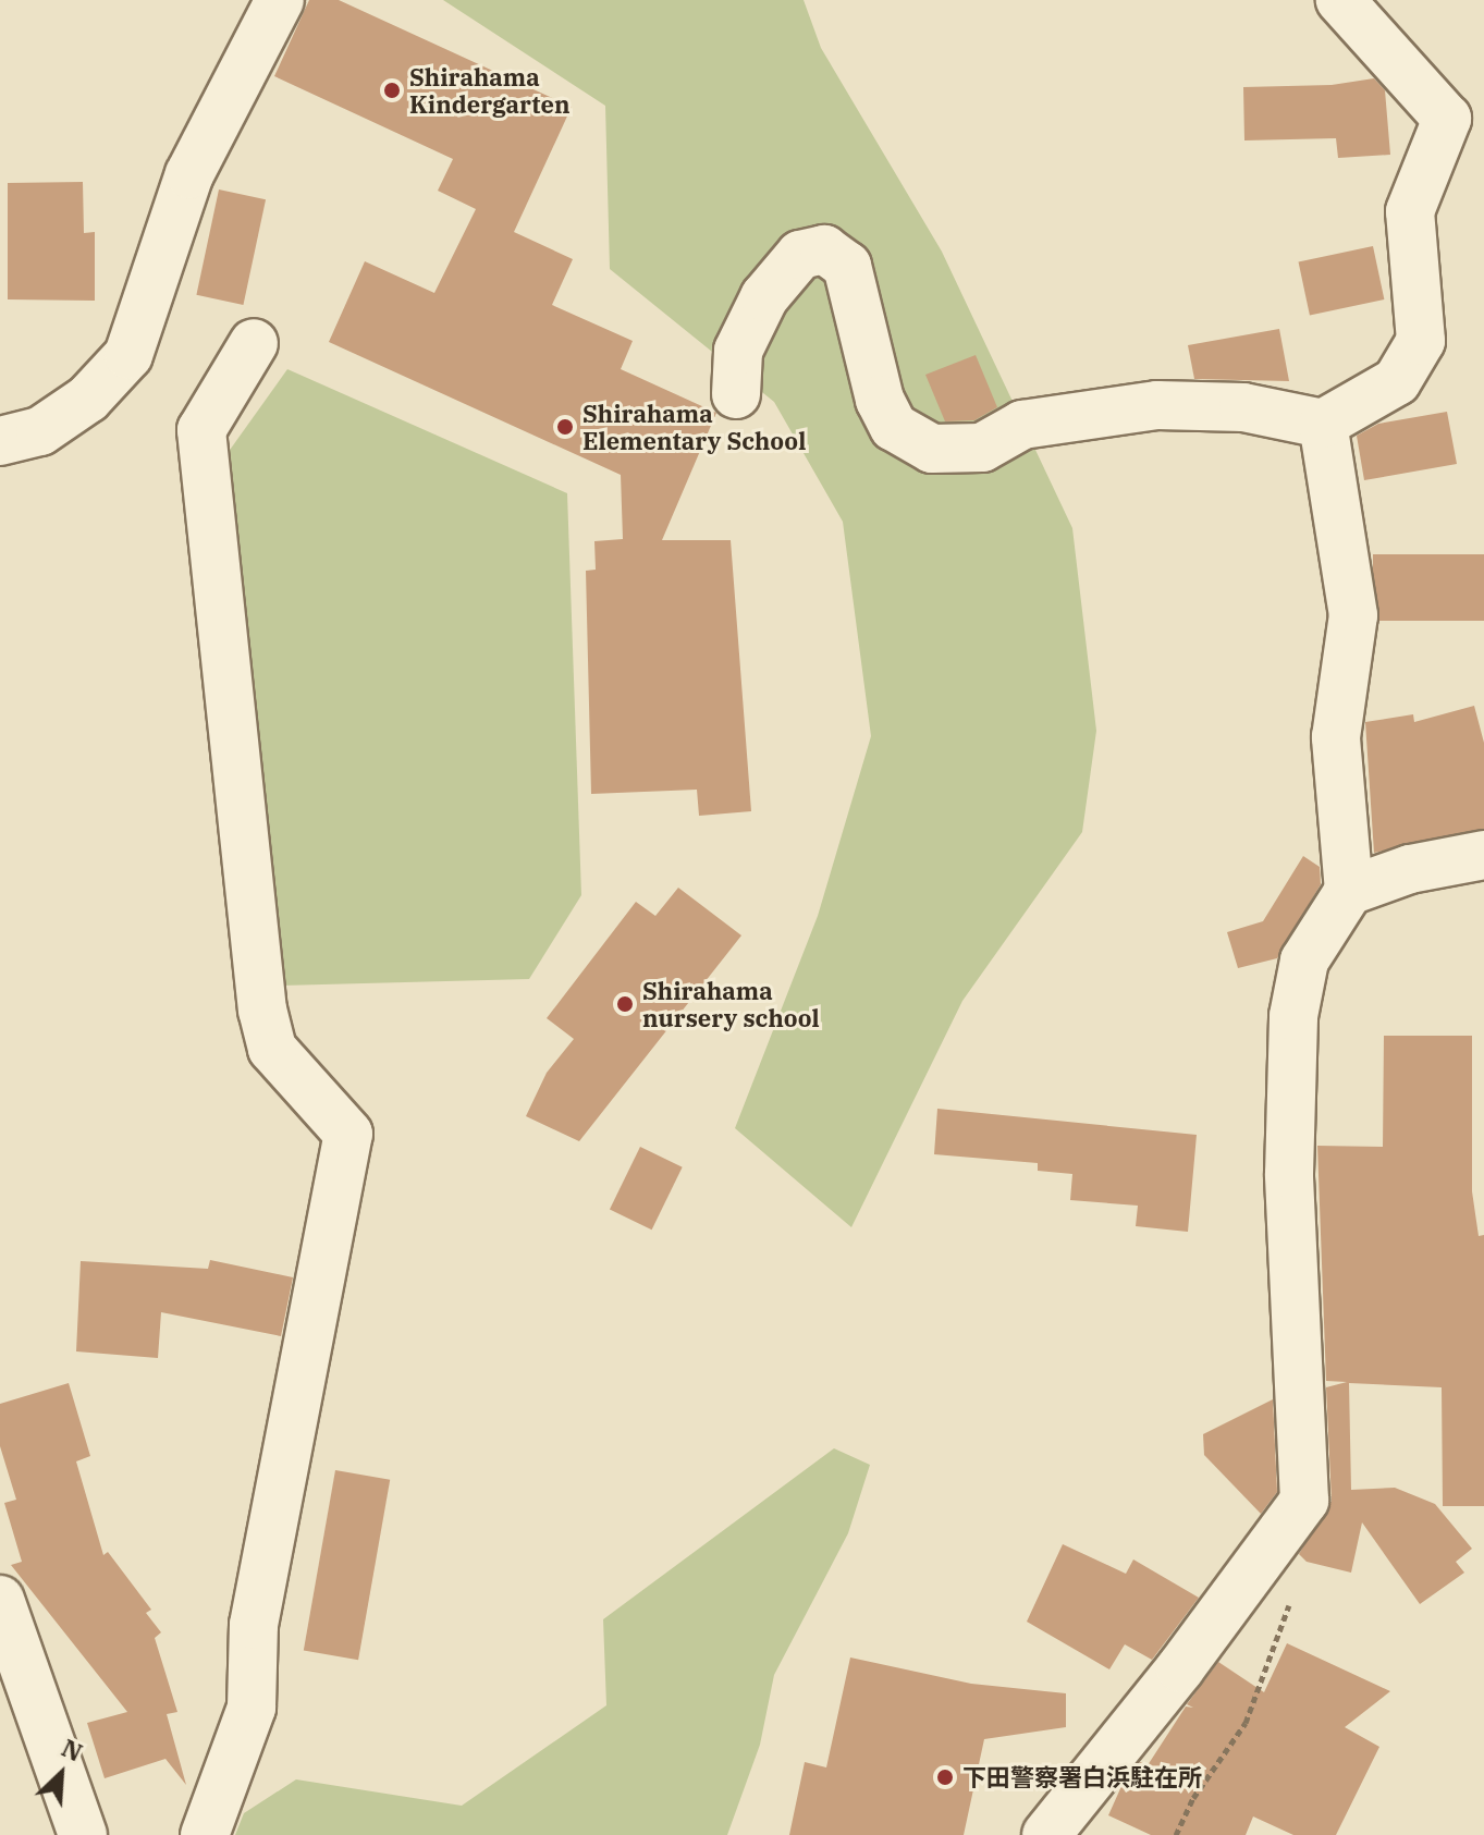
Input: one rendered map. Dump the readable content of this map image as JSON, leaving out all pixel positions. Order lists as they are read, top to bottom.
{
  "places": [
    "Shirahama Kindergarten",
    "Shirahama Elementary School",
    "Shirahama nursery school",
    "下田警察署白浜駐在所"
  ],
  "north": "top right"
}
